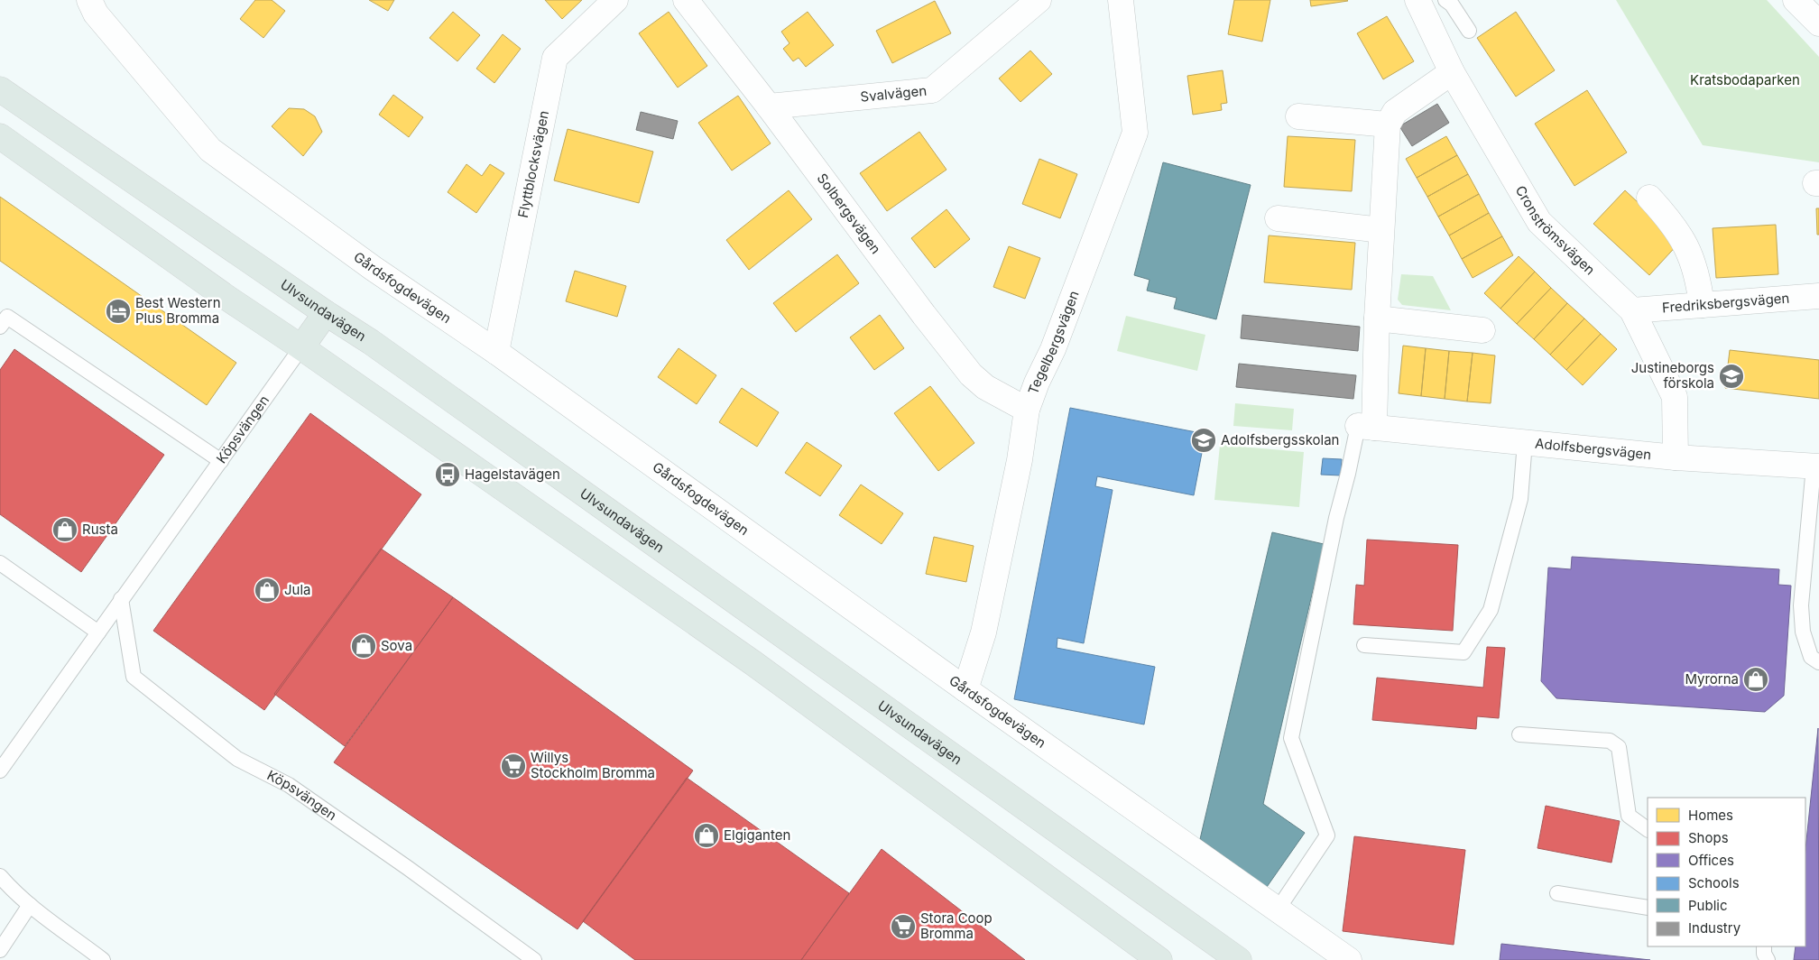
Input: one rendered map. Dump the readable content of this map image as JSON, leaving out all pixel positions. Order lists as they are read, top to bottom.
{
  "streets": {
    "main road": ["Ulvsundavägen"],
    "street": [
      "Svalvägen",
      "Flyttblocksvägen",
      "Solbergsvägen",
      "Cronströmsvägen",
      "Gårdsfogdevägen",
      "Fredriksbergsvägen",
      "Tegelbergsvägen",
      "Adolfsbergsvägen"
    ],
    "lane": ["Köpsvängen"]
  },
  "crossings": [
    ["Svalvägen", "Solbergsvägen"],
    ["Flyttblocksvägen", "Gårdsfogdevägen"],
    ["Solbergsvägen", "Tegelbergsvägen"],
    ["Cronströmsvägen", "Fredriksbergsvägen"],
    ["Cronströmsvägen", "Adolfsbergsvägen"],
    ["Gårdsfogdevägen", "Tegelbergsvägen"]
  ],
  "parks": ["Kratsbodaparken"],
  "places": {
    "hotel": ["Best Western Plus Bromma"],
    "school or university": ["Justineborgs förskola", "Adolfsbergsskolan"],
    "bus stop": ["Hagelstavägen"],
    "shop": [
      "Rusta",
      "Jula",
      "Sova",
      "Myrorna",
      "Elgiganten"
    ],
    "supermarket": ["Willys Stockholm Bromma", "Stora Coop Bromma"]
  },
  "legend": [
    "Homes",
    "Shops",
    "Offices",
    "Schools",
    "Public",
    "Industry"
  ]
}
